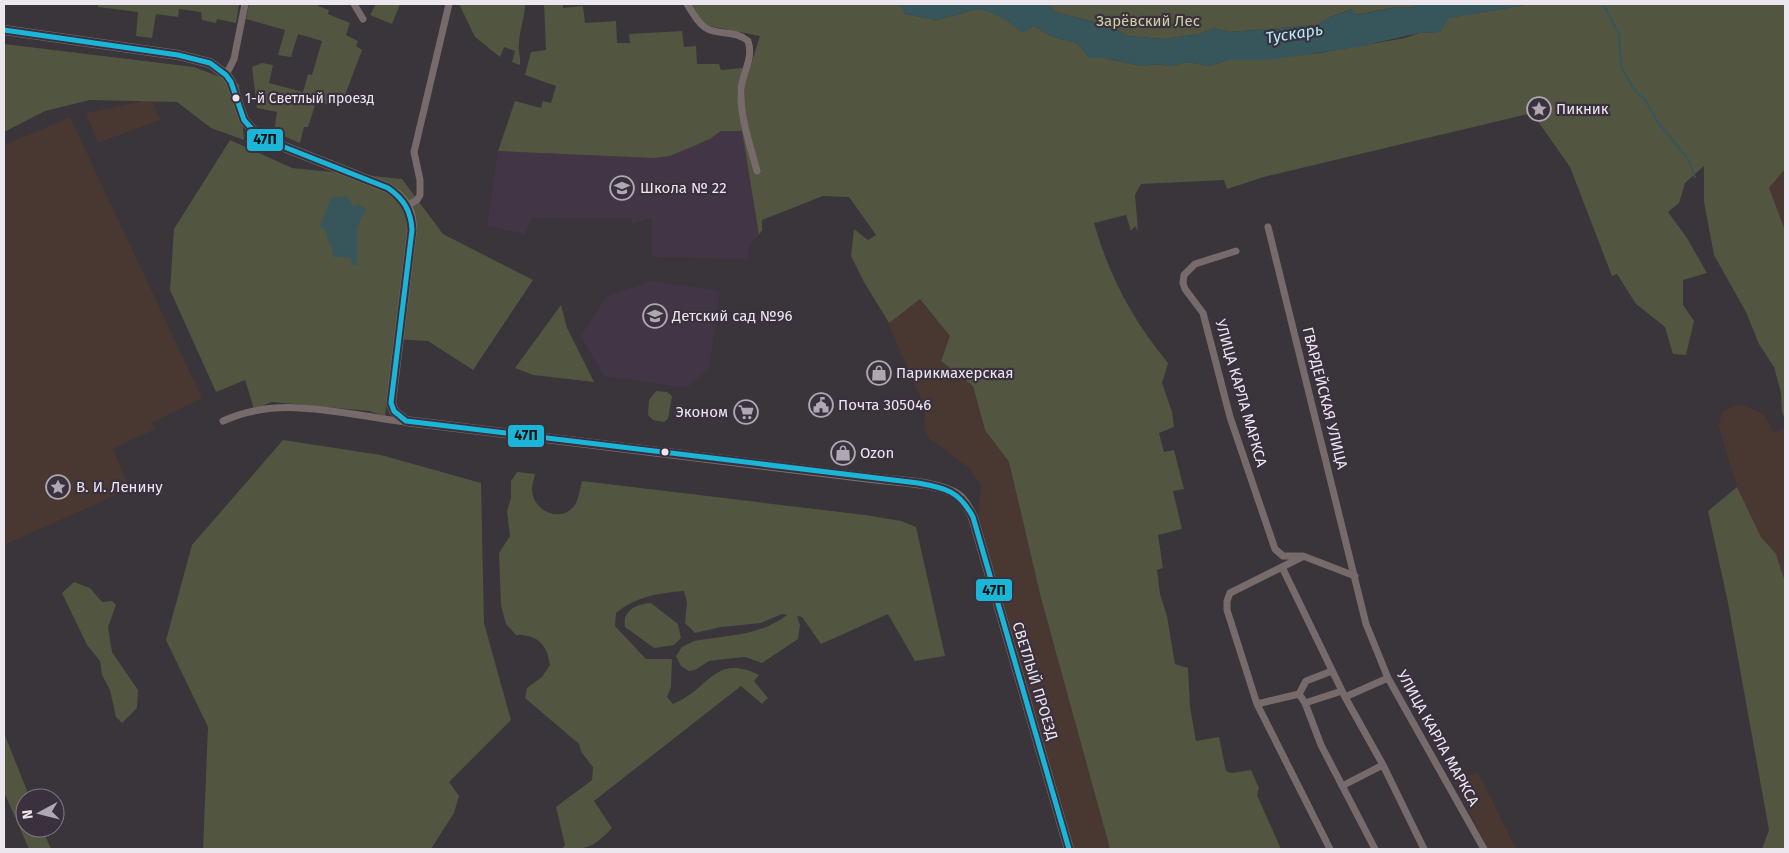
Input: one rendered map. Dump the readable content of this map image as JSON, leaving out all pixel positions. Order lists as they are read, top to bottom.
{
  "streets": {
    "street": ["УЛИЦА КАРЛА МАРКСА", "ГВАРДЕЙСКАЯ УЛИЦА", "СВЕТЛЫЙ ПРОЕЗД"]
  },
  "crossings": [
    ["УЛИЦА КАРЛА МАРКСА", "ГВАРДЕЙСКАЯ УЛИЦА"]
  ],
  "water": ["Тускарь"],
  "parks": ["Зарёвский Лес"],
  "places": {
    "other": ["1-й Светлый проезд"],
    "place": ["Пикник", "В. И. Ленину"],
    "school or university": ["Школа № 22", "Детский сад №96"],
    "shop": ["Парикмахерская", "Ozon"],
    "public building": ["Почта 305046"],
    "supermarket": ["Эконом"]
  },
  "lines": ["transit line 47П"],
  "north": "left"
}
